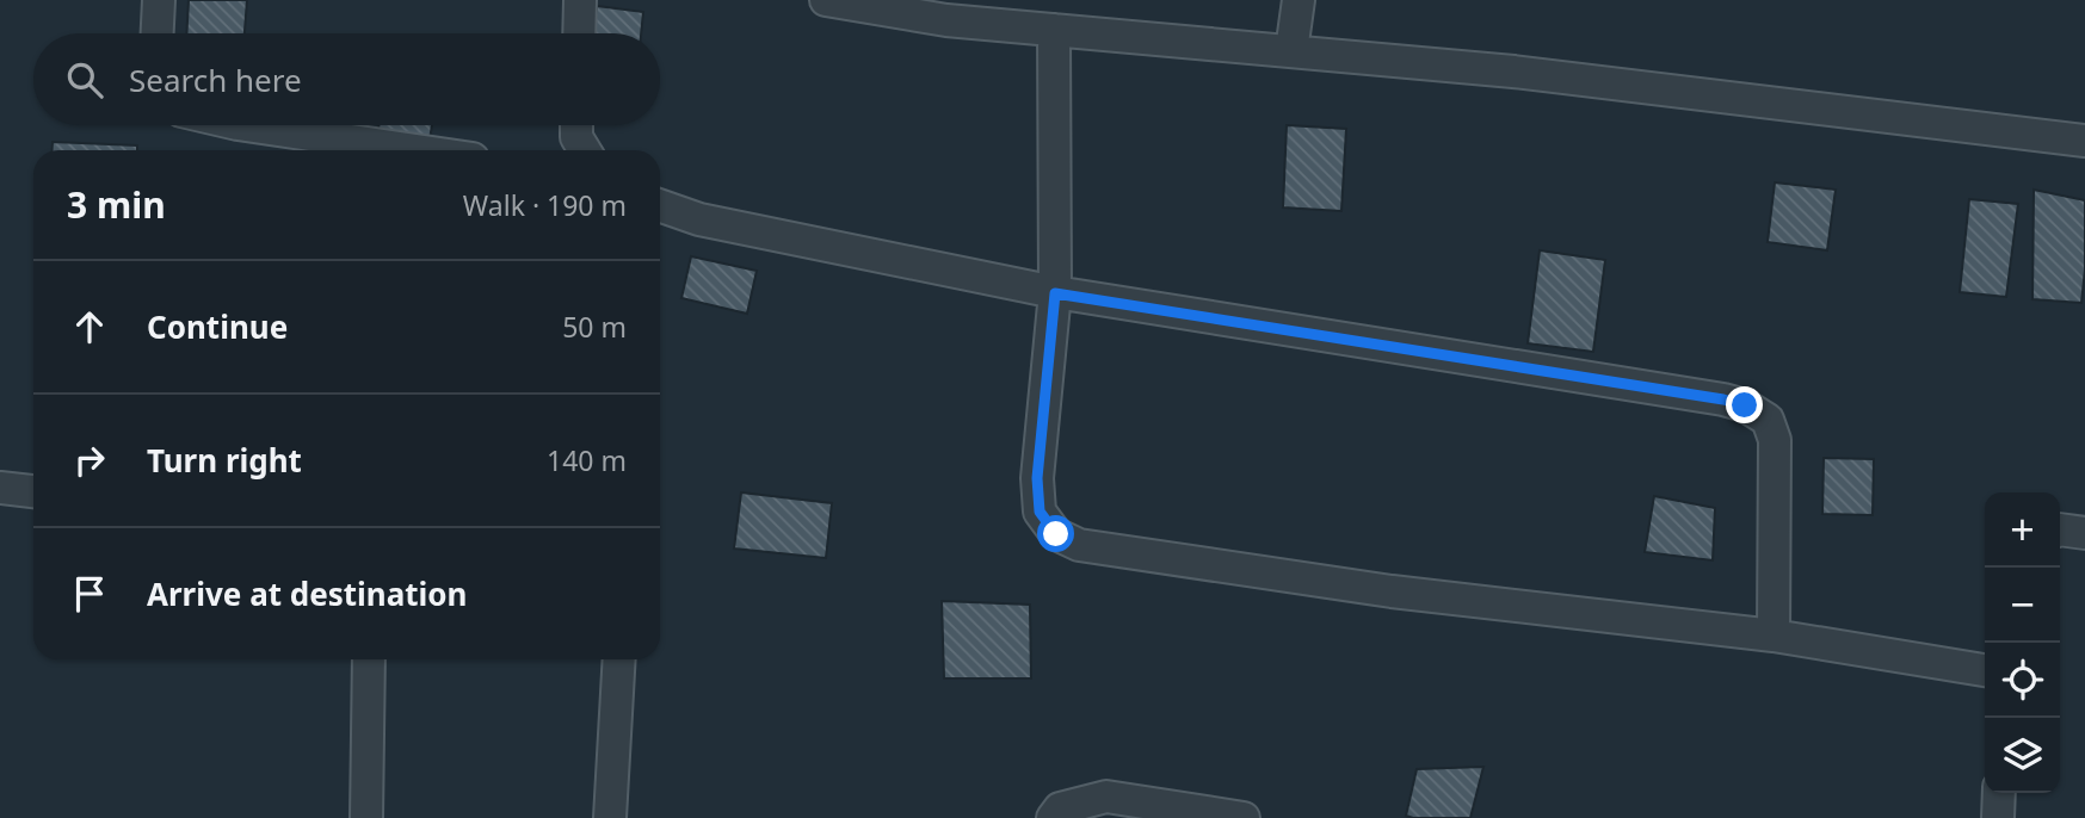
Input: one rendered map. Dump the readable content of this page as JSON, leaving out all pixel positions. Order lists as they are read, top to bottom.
{
  "page": {
    "search": "Search here",
    "heading": ["3 min", "Walk · 190 m"],
    "list": [
      ["Continue", "50 m"],
      ["Turn right", "140 m"],
      "Arrive at destination"
    ],
    "map_buttons": ["+", "−"]
  }
}
